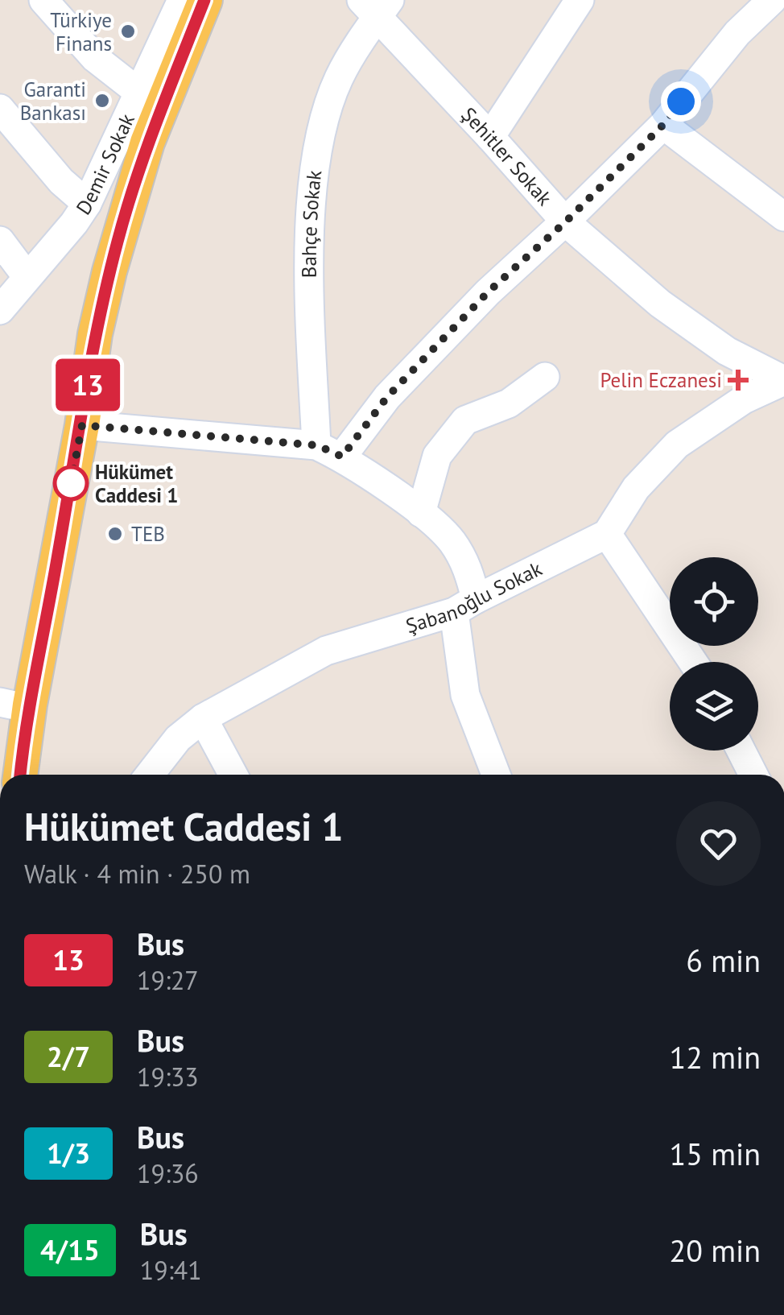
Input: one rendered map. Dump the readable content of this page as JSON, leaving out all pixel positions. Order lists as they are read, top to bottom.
{
  "streets": {
    "street": [
      "Şehitler Sokak",
      "Demir Sokak",
      "Bahçe Sokak",
      "Şabanoğlu Sokak"
    ]
  },
  "crossings": [
    ["Şehitler Sokak", "Bahçe Sokak"]
  ],
  "places": {
    "other": [
      "Türkiye Finans",
      "Garanti Bankası",
      "Hükümet Caddesi 1",
      "TEB"
    ],
    "health": ["Pelin Eczanesi"]
  },
  "lines": ["bus line 13"],
  "page": {
    "on_map": "13",
    "heading": ["Hükümet Caddesi 1", "Walk · 4 min · 250 m"],
    "list": [
      {
        "mark": "13",
        "name": "Bus",
        "note": "19:27",
        "value": "6 min"
      },
      {
        "mark": "2/7",
        "name": "Bus",
        "note": "19:33",
        "value": "12 min"
      },
      {
        "mark": "1/3",
        "name": "Bus",
        "note": "19:36",
        "value": "15 min"
      },
      {
        "mark": "4/15",
        "name": "Bus",
        "note": "19:41",
        "value": "20 min"
      }
    ]
  }
}
